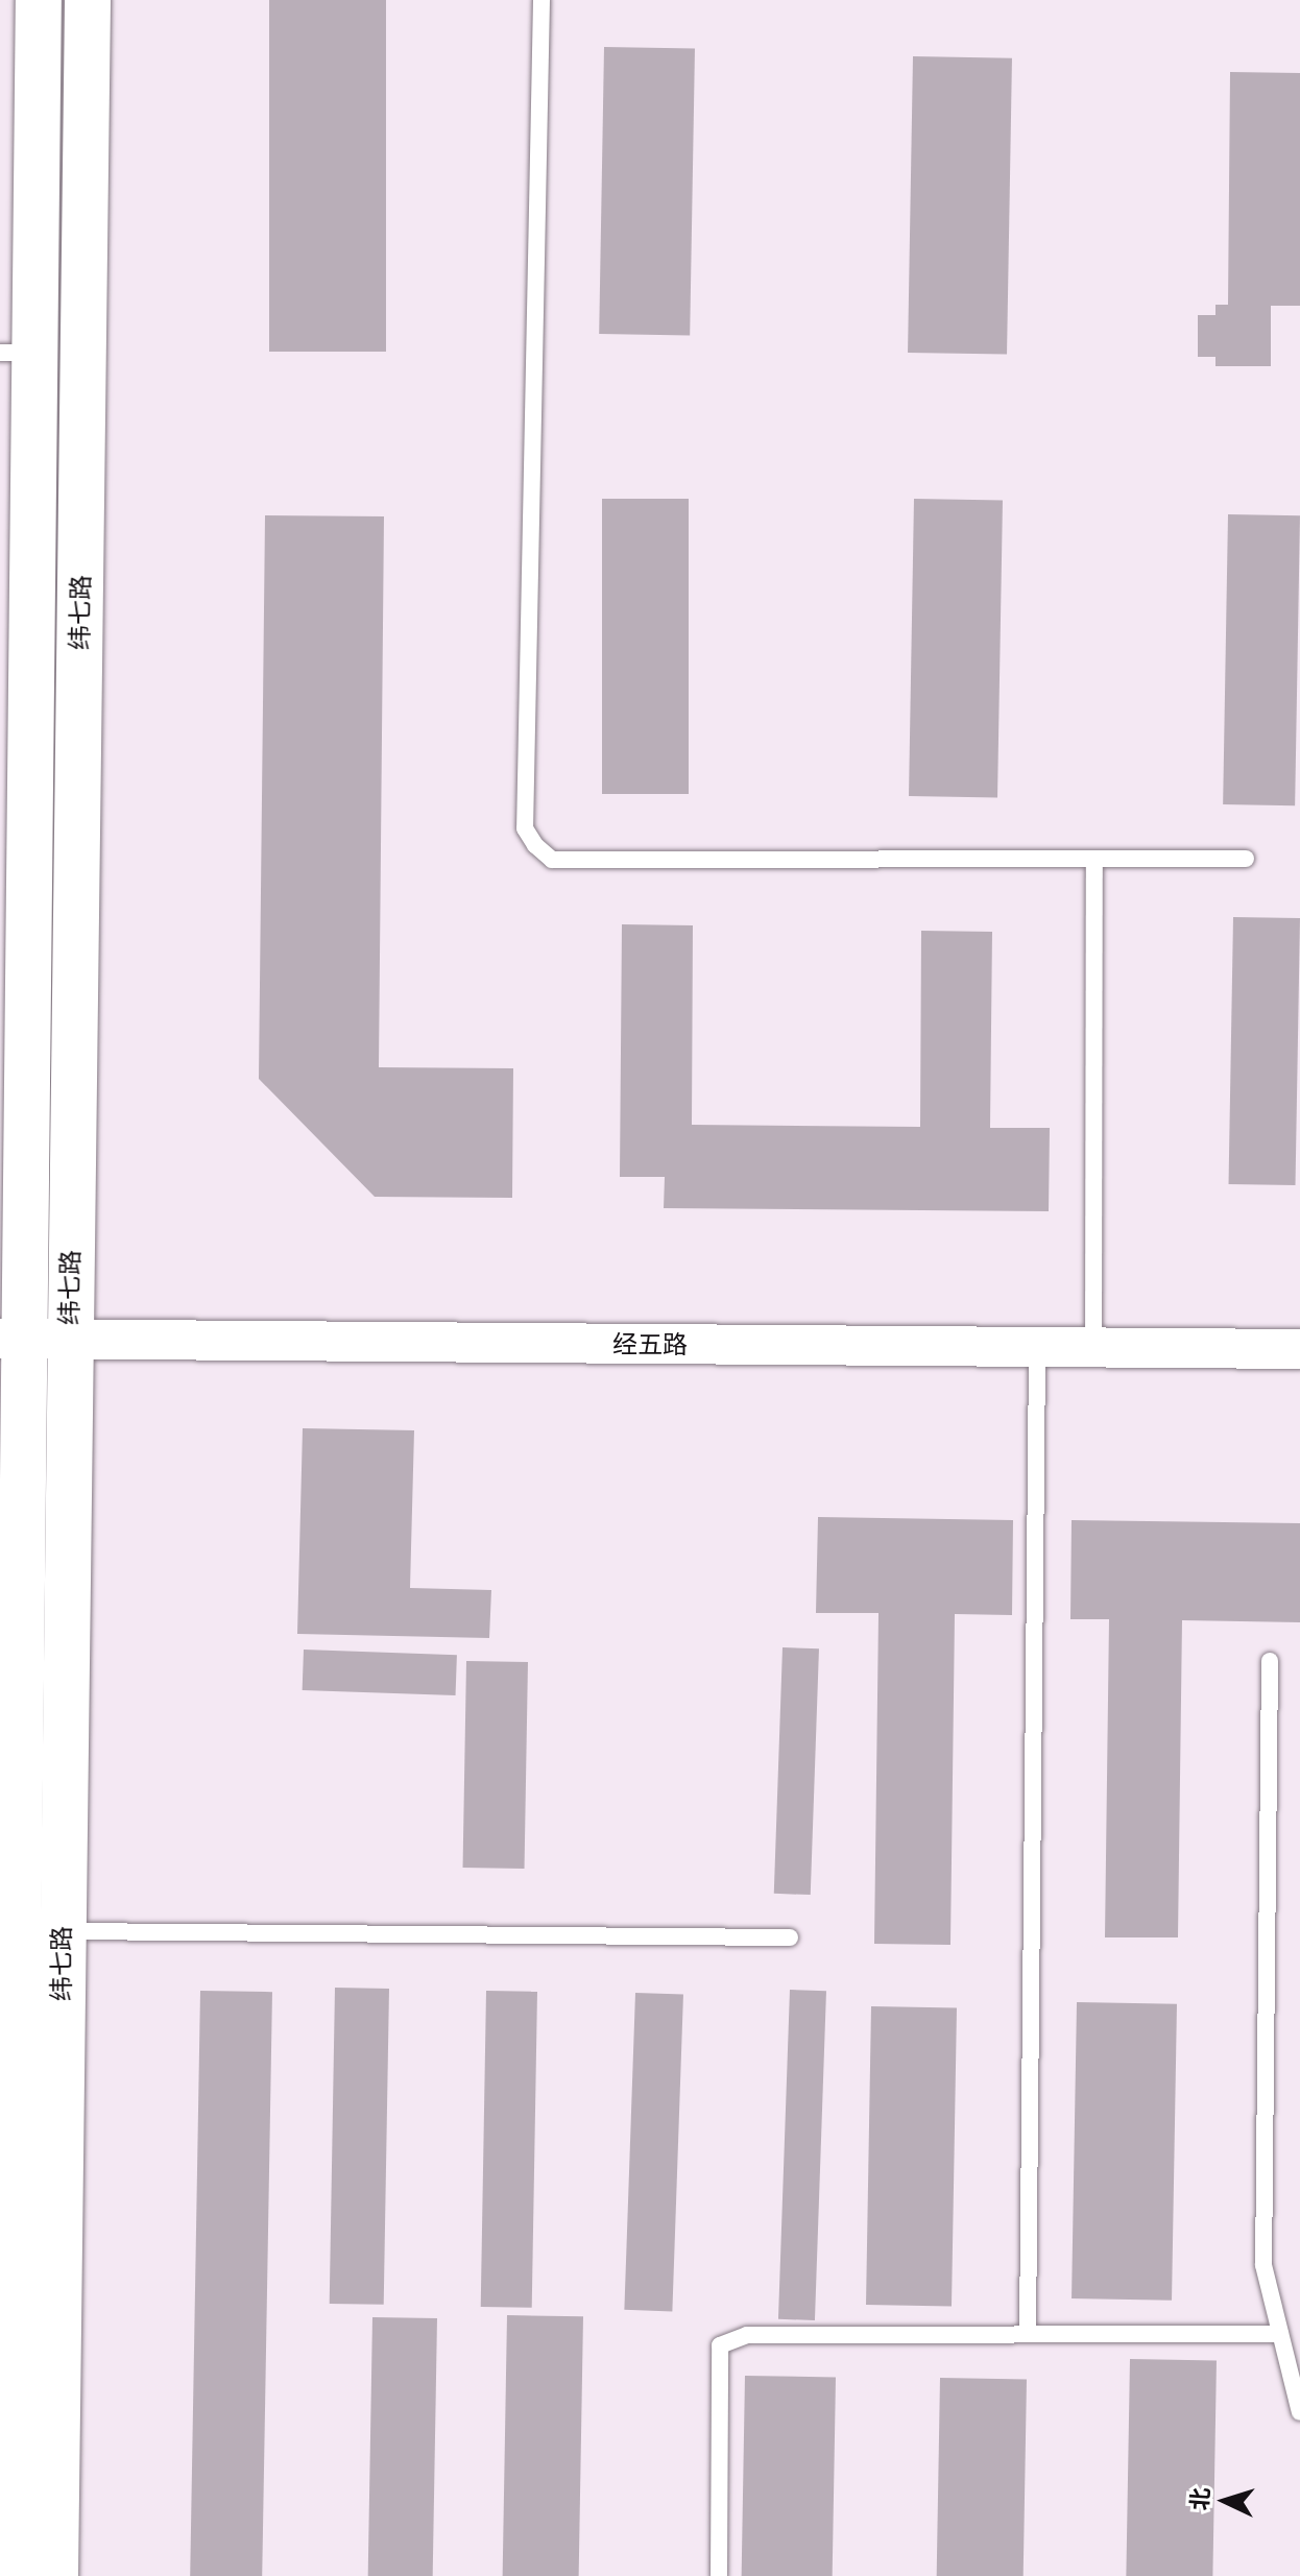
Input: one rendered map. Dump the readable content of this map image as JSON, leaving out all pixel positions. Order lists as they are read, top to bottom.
{
  "streets": {
    "main road": ["纬七路"],
    "street": ["经五路"]
  },
  "crossings": [
    ["纬七路", "经五路"]
  ],
  "north": "left"
}
